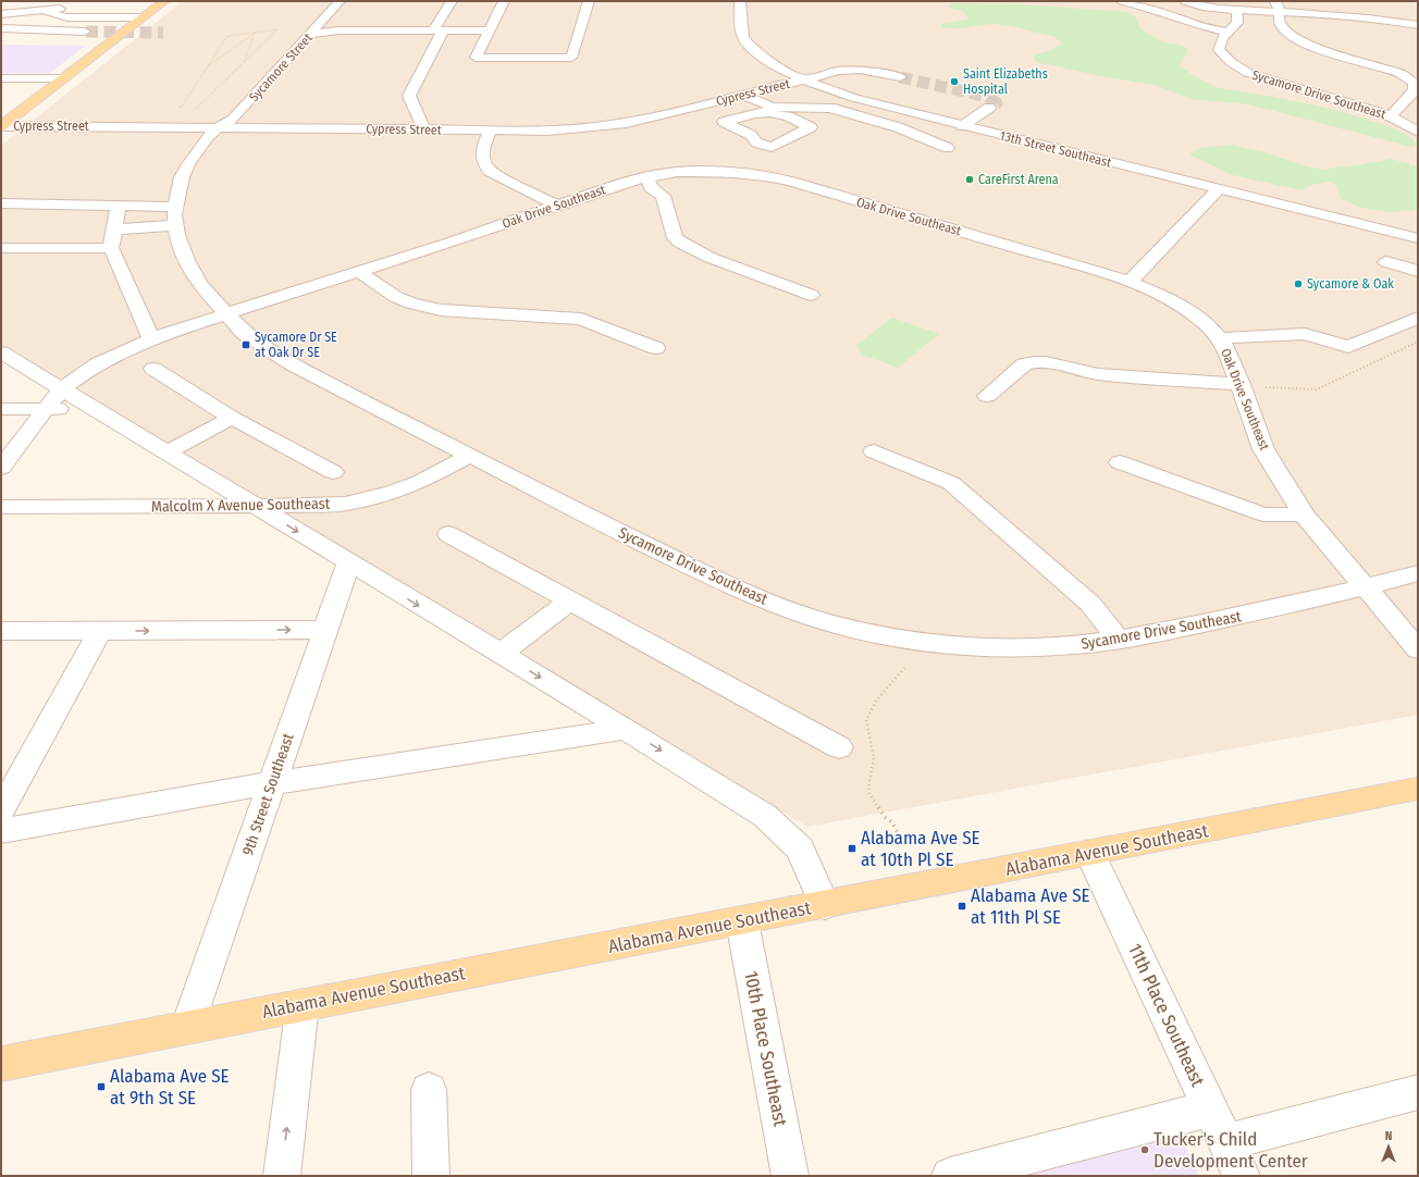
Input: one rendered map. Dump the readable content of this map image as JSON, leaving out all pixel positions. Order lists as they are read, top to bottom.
{
  "streets": {
    "main road": ["Alabama Avenue Southeast"],
    "street": [
      "Sycamore Street",
      "Cypress Street",
      "Sycamore Drive Southeast",
      "13th Street Southeast",
      "Oak Drive Southeast",
      "Malcolm X Avenue Southeast",
      "9th Street Southeast",
      "11th Place Southeast",
      "10th Place Southeast"
    ]
  },
  "crossings": [
    ["Sycamore Street", "Cypress Street"],
    ["Sycamore Street", "Sycamore Drive Southeast"],
    ["Cypress Street", "Sycamore Drive Southeast"],
    ["Cypress Street", "13th Street Southeast"],
    ["Sycamore Drive Southeast", "Oak Drive Southeast"],
    ["Sycamore Drive Southeast", "Malcolm X Avenue Southeast"],
    ["9th Street Southeast", "Alabama Avenue Southeast"],
    ["Alabama Avenue Southeast", "11th Place Southeast"],
    ["Alabama Avenue Southeast", "10th Place Southeast"]
  ],
  "places": {
    "other": [
      "Saint Elizabeths Hospital",
      "CareFirst Arena",
      "Sycamore & Oak",
      "Tucker's Child Development Center"
    ],
    "transit": [
      "Sycamore Dr SE at Oak Dr SE",
      "Alabama Ave SE at 10th Pl SE",
      "Alabama Ave SE at 11th Pl SE",
      "Alabama Ave SE at 9th St SE"
    ]
  },
  "north": "top"
}
